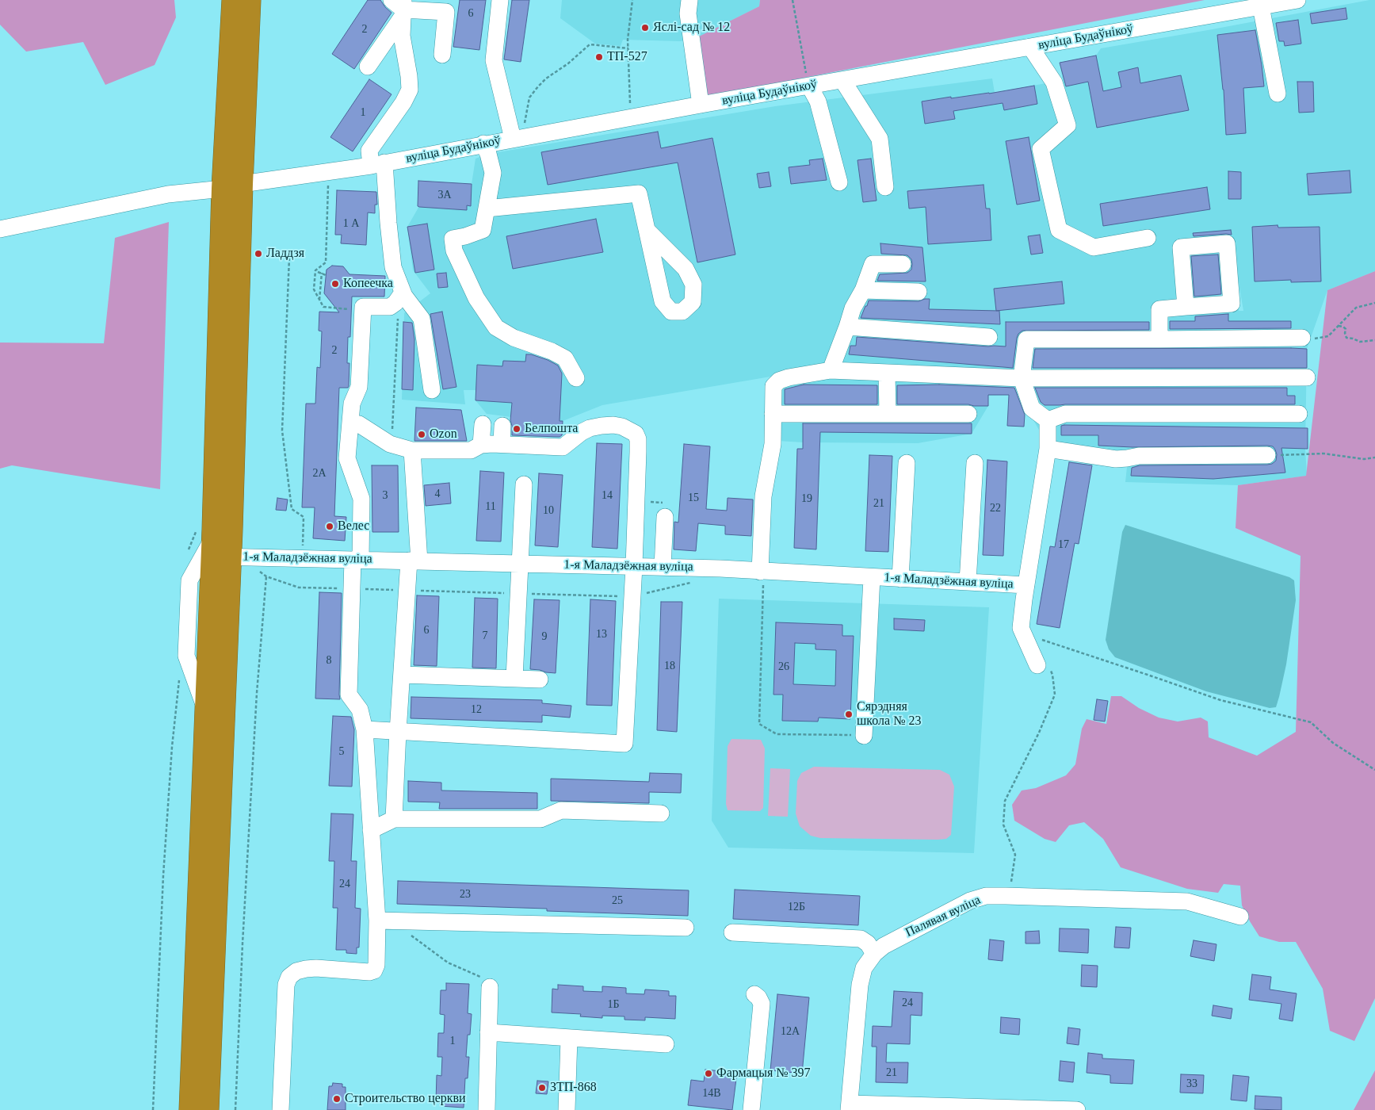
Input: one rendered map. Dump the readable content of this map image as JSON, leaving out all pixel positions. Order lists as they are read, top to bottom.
{
  "streets": {
    "street": ["вуліца Будаўнікоў", "1-я Маладзёжная вуліца", "Палявая вуліца"]
  },
  "places": [
    "Яслі-сад № 12",
    "ТП-527",
    "Ладдзя",
    "Копеечка",
    "Белпошта",
    "Ozon",
    "Велес",
    "Сярэдняя школа № 23",
    "Фармацыя № 397",
    "ЗТП-868",
    "Строительство церкви"
  ],
  "house_numbers": [
    "6",
    "2",
    "1",
    "3А",
    "1 А",
    "2",
    "2А",
    "4",
    "3",
    "14",
    "15",
    "19",
    "21",
    "11",
    "22",
    "10",
    "17",
    "6",
    "13",
    "7",
    "9",
    "8",
    "18",
    "26",
    "12",
    "5",
    "24",
    "23",
    "25",
    "12Б",
    "24",
    "1Б",
    "12А",
    "1",
    "21",
    "33",
    "14В"
  ]
}
